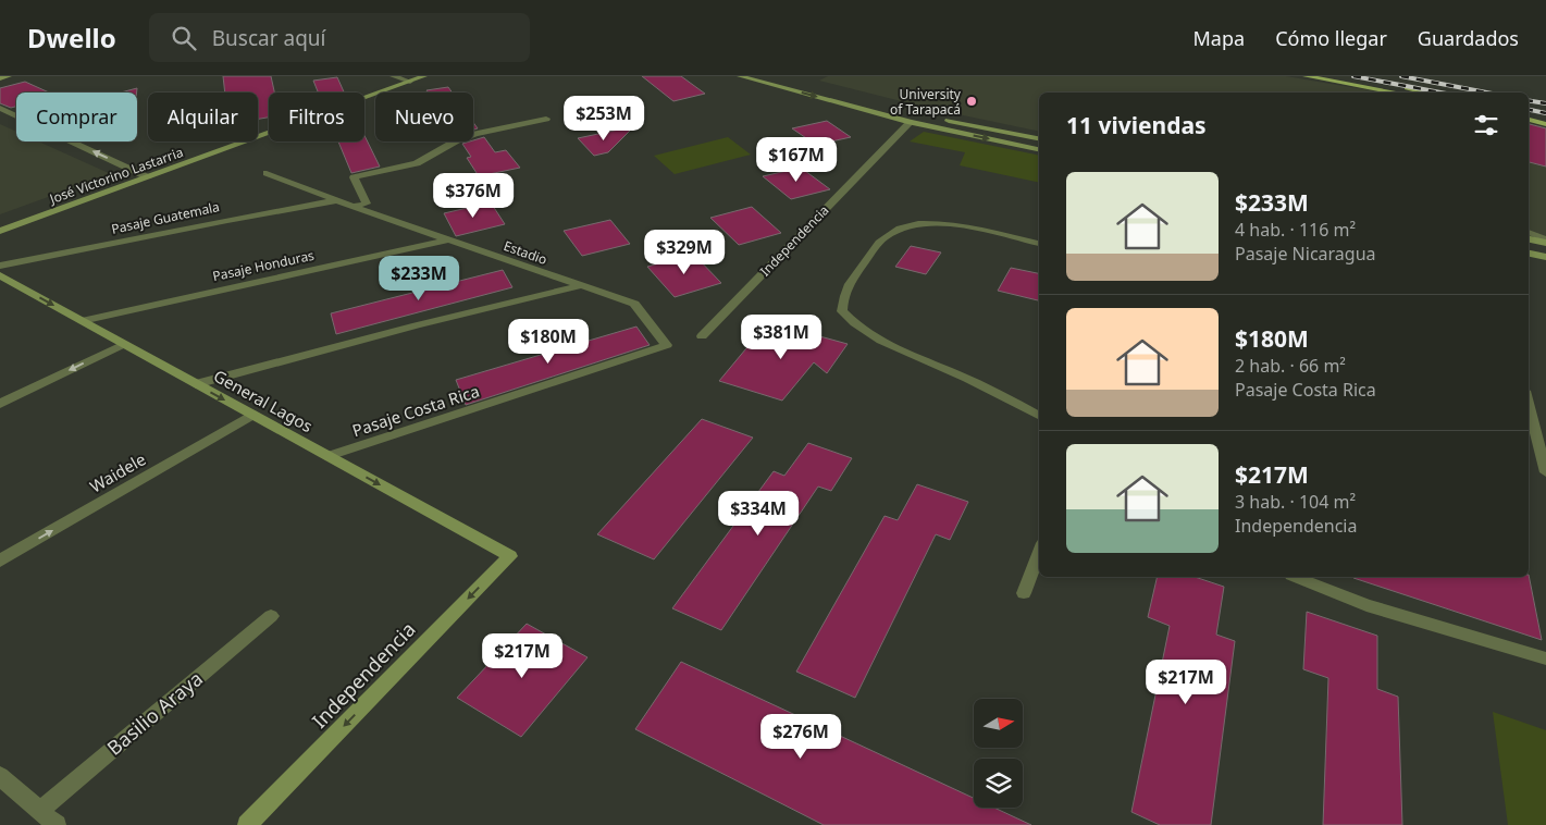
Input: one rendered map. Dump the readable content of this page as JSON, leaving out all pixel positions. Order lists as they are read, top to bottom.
{
  "streets": {
    "main road": ["José Victorino Lastarria", "Independencia", "General Lagos"],
    "street": [
      "Pasaje Guatemala",
      "Estadio",
      "Pasaje Honduras",
      "Pasaje Costa Rica",
      "Waidele",
      "Basilio Araya"
    ]
  },
  "crossings": [
    ["Pasaje Guatemala", "Estadio"],
    ["Independencia", "General Lagos"],
    ["Estadio", "Pasaje Honduras"],
    ["Estadio", "Pasaje Costa Rica"],
    ["Pasaje Honduras", "General Lagos"],
    ["General Lagos", "Pasaje Costa Rica"],
    ["General Lagos", "Waidele"]
  ],
  "one_way": ["Independencia", "General Lagos", "Waidele"],
  "places": ["University of Tarapacá"],
  "north": "right",
  "page": {
    "header": "Dwello",
    "search": "Buscar aquí",
    "nav": ["Mapa", "Cómo llegar", "Guardados"],
    "chip": [
      "Comprar",
      "Alquilar",
      "Filtros",
      "Nuevo"
    ],
    "heading": "11 viviendas",
    "price": [
      "$253M",
      "$167M",
      "$376M",
      "$329M",
      "$233M",
      "$381M",
      "$180M",
      "$334M",
      "$217M",
      "$217M",
      "$276M"
    ],
    "list": [
      {
        "name": "$233M",
        "note": "4 hab. · 116 m² · Pasaje Nicaragua"
      },
      {
        "name": "$180M",
        "note": "2 hab. · 66 m² · Pasaje Costa Rica"
      },
      {
        "name": "$217M",
        "note": "3 hab. · 104 m² · Independencia"
      }
    ]
  }
}
